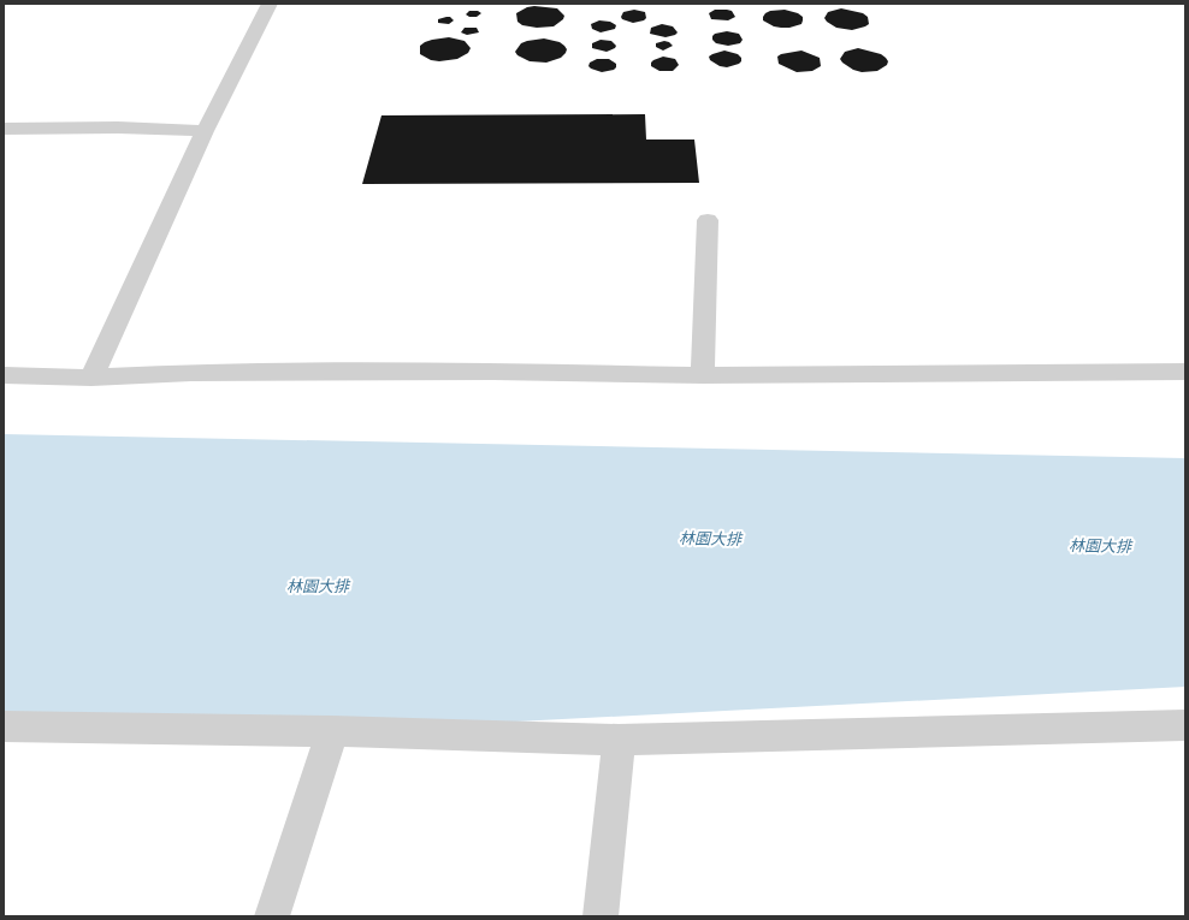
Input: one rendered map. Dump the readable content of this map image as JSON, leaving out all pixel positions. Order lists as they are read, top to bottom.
{
  "water": ["林園大排"]
}
